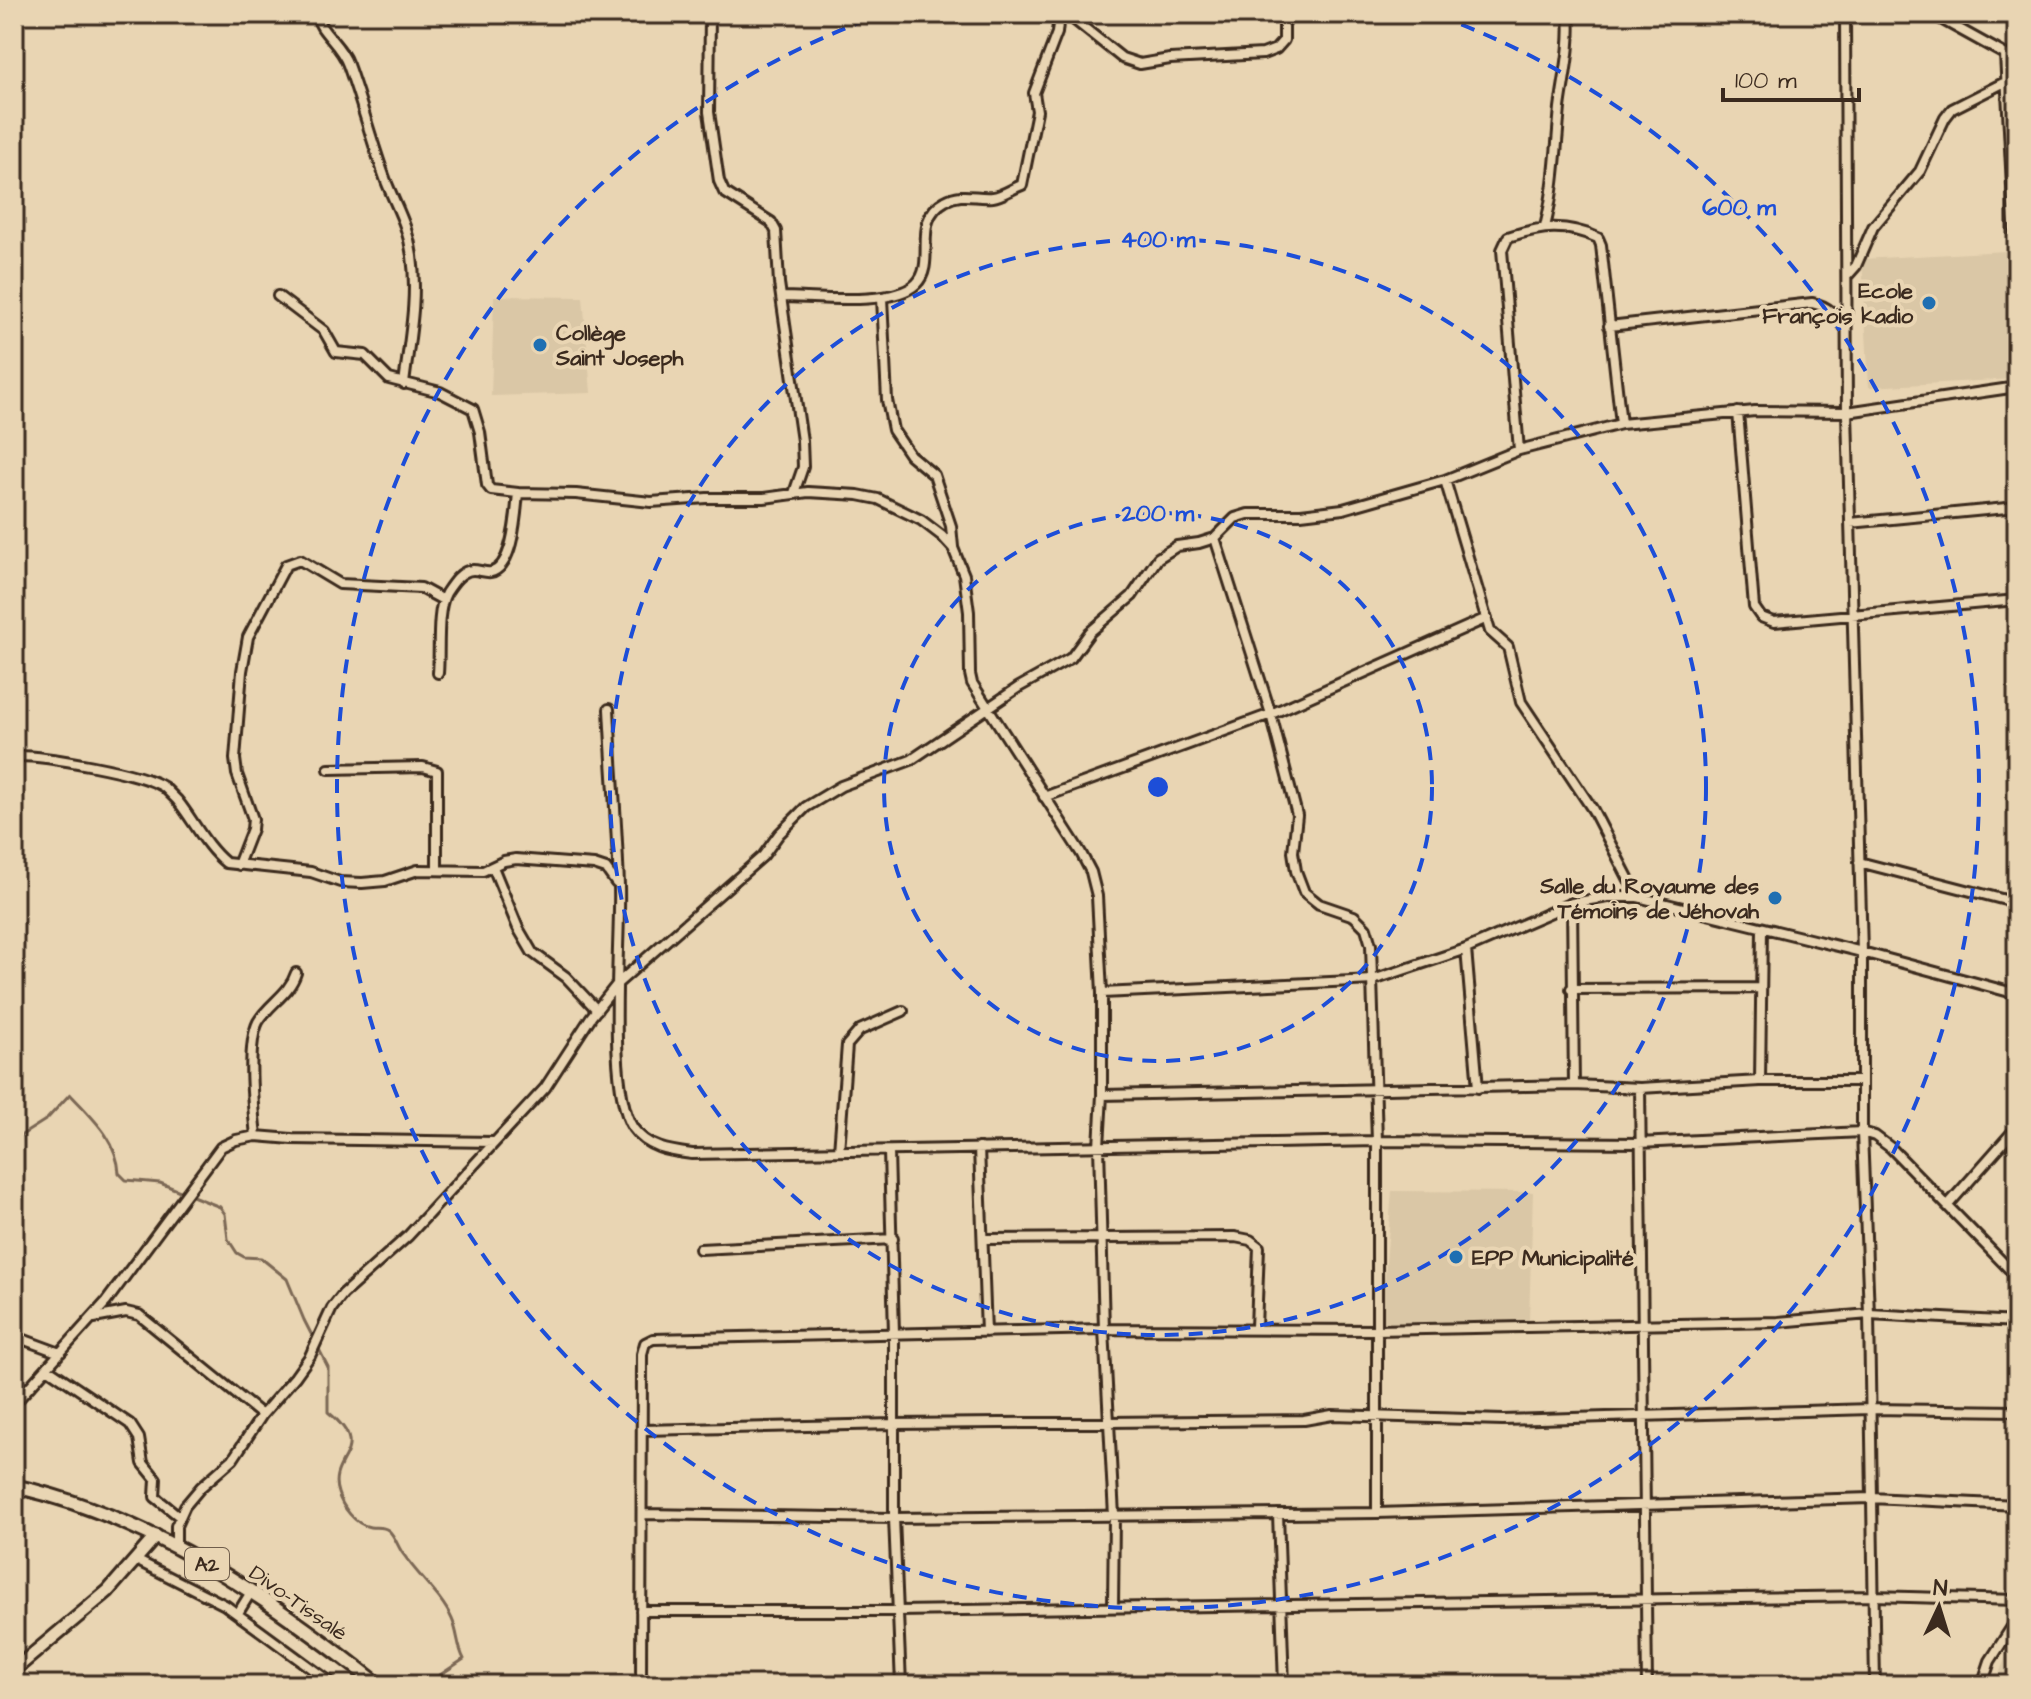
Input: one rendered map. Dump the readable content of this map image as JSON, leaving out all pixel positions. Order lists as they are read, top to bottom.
{
  "streets": {
    "main road": ["A2", "Divo-Tissalé"]
  },
  "places": [
    "Ecole François kadio",
    "Collège Saint Joseph",
    "Salle du Royaume des Témoins de Jéhovah",
    "EPP Municipalité"
  ],
  "scale_bar": "100 m",
  "north": "top",
  "rings": ["600 m", "400 m", "200 m"]
}
